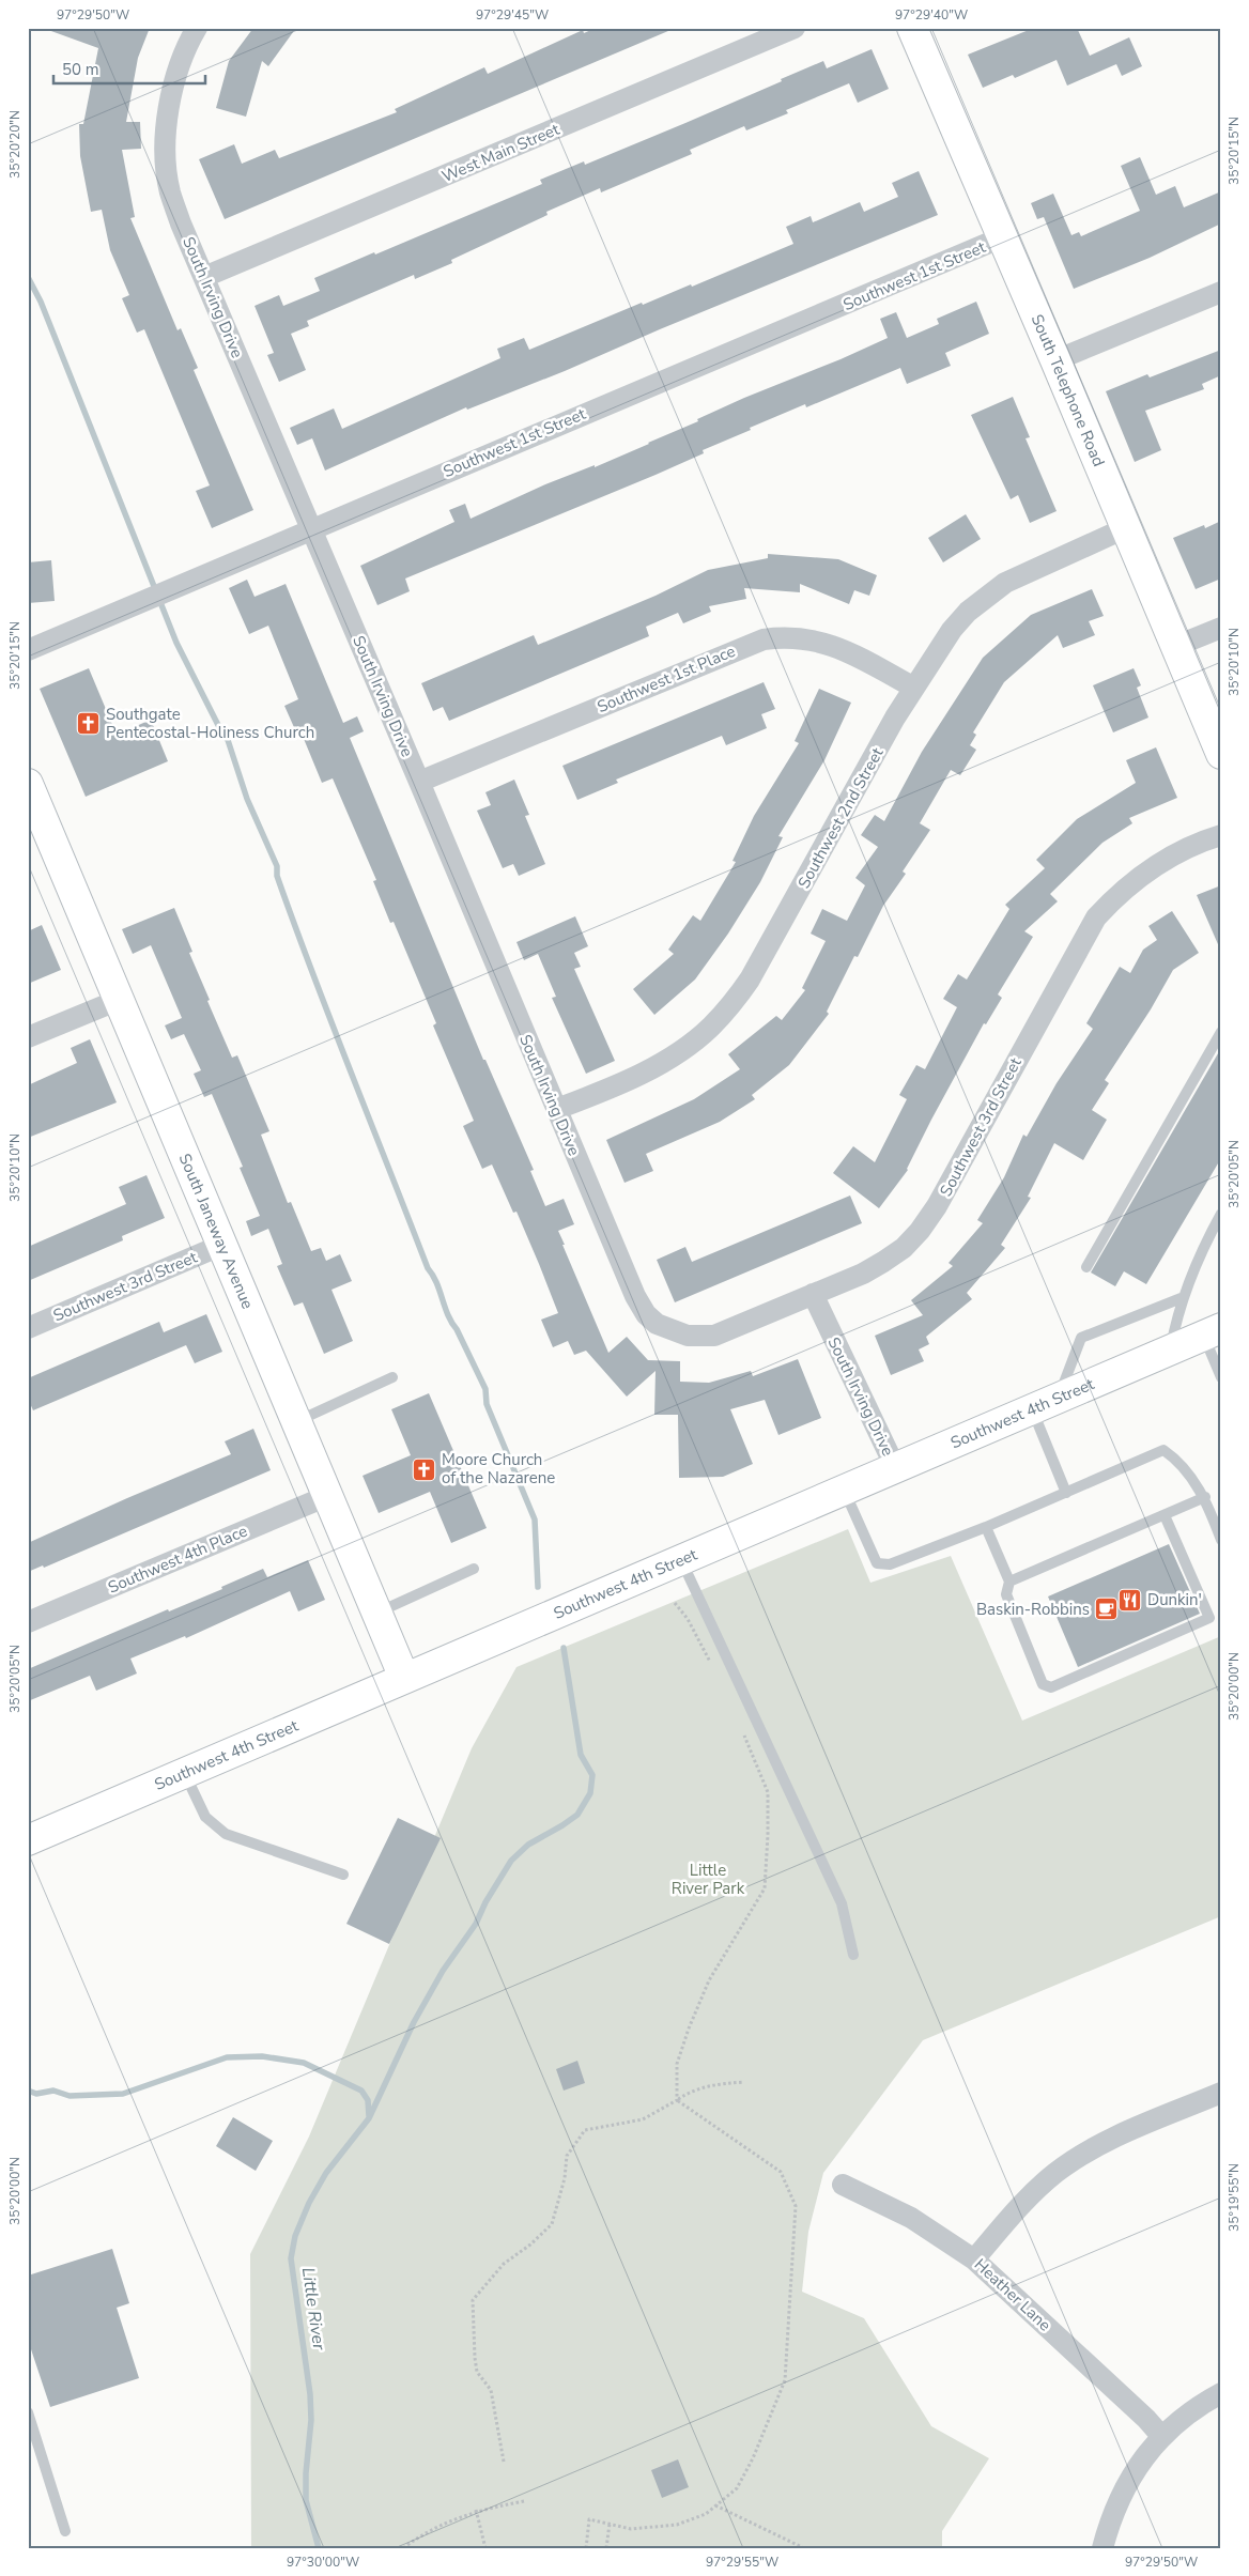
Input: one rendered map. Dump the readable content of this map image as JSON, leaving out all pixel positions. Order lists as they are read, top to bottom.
{
  "streets": {
    "street": [
      "West Main Street",
      "Southwest 1st Street",
      "South Irving Drive",
      "South Telephone Road",
      "Southwest 1st Place",
      "Southwest 2nd Street",
      "Southwest 3rd Street",
      "South Janeway Avenue",
      "Southwest 4th Street",
      "Southwest 4th Place",
      "Heather Lane"
    ]
  },
  "crossings": [
    ["West Main Street", "South Irving Drive"],
    ["Southwest 1st Street", "South Irving Drive"],
    ["Southwest 1st Street", "South Telephone Road"],
    ["South Irving Drive", "Southwest 1st Place"],
    ["South Irving Drive", "Southwest 2nd Street"],
    ["South Irving Drive", "Southwest 3rd Street"],
    ["South Irving Drive", "Southwest 4th Street"],
    ["South Telephone Road", "Southwest 2nd Street"],
    ["Southwest 1st Place", "Southwest 2nd Street"],
    ["Southwest 3rd Street", "South Janeway Avenue"],
    ["South Janeway Avenue", "Southwest 4th Street"],
    ["South Janeway Avenue", "Southwest 4th Place"]
  ],
  "water": ["Little River"],
  "parks": ["Little River Park"],
  "places": {
    "church": ["Southgate Pentecostal-Holiness Church", "Moore Church of the Nazarene"],
    "restaurant": ["Dunkin'"],
    "cafe": ["Baskin-Robbins"]
  },
  "scale_bar": "50 m",
  "coordinates": [
    "97°29'50\"W",
    "97°29'45\"W",
    "97°29'40\"W",
    "35°20'20\"N",
    "35°20'15\"N",
    "35°20'10\"N",
    "35°20'05\"N",
    "35°20'00\"N",
    "35°19'55\"N",
    "97°30'00\"W",
    "97°29'55\"W"
  ]
}
